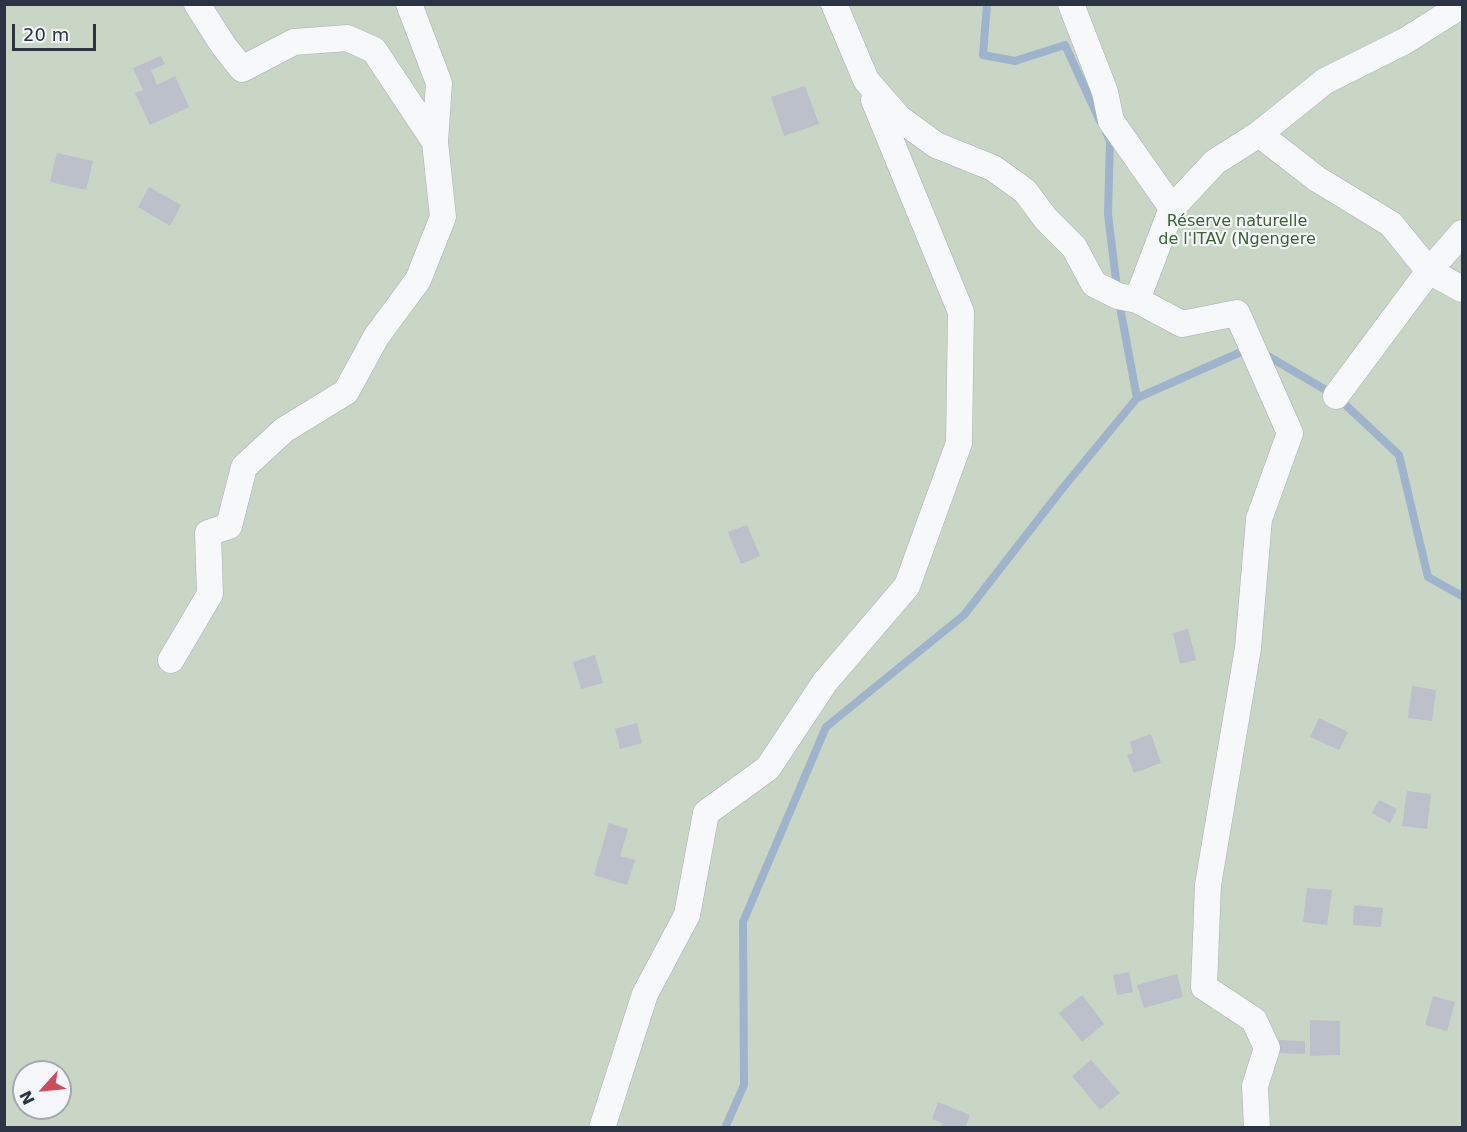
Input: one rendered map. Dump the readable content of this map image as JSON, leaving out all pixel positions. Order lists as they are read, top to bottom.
{
  "parks": ["Réserve naturelle de l'ITAV (Ngengere"],
  "scale_bar": "20 m",
  "north": "bottom left"
}
